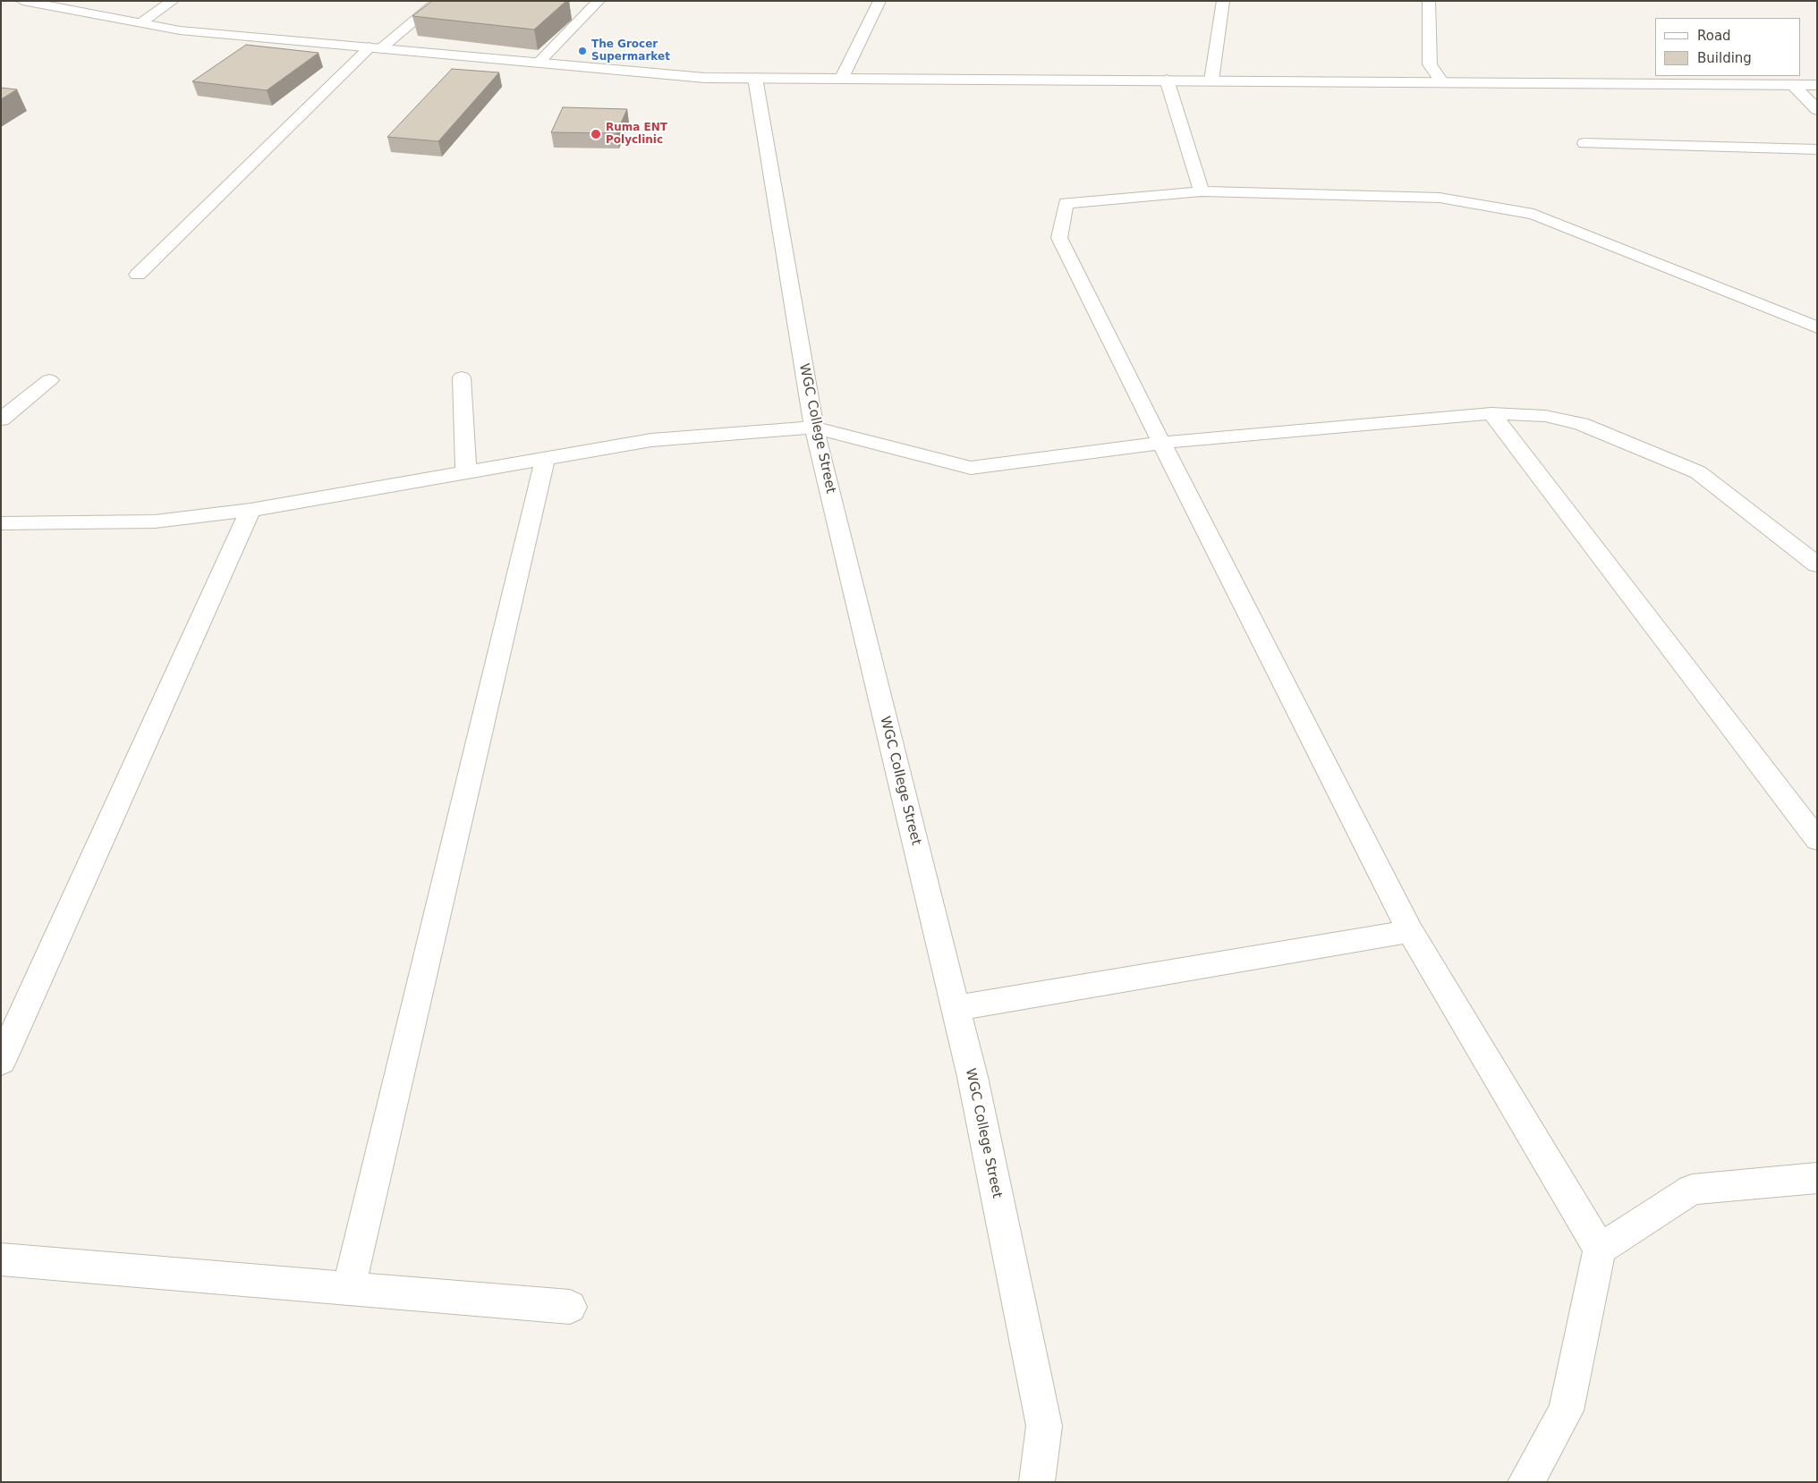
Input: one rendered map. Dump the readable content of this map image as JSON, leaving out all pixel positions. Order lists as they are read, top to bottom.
{
  "streets": {
    "street": ["WGC College Street"]
  },
  "places": ["The Grocer Supermarket", "Ruma ENT Polyclinic"],
  "legend": ["Road", "Building"]
}
